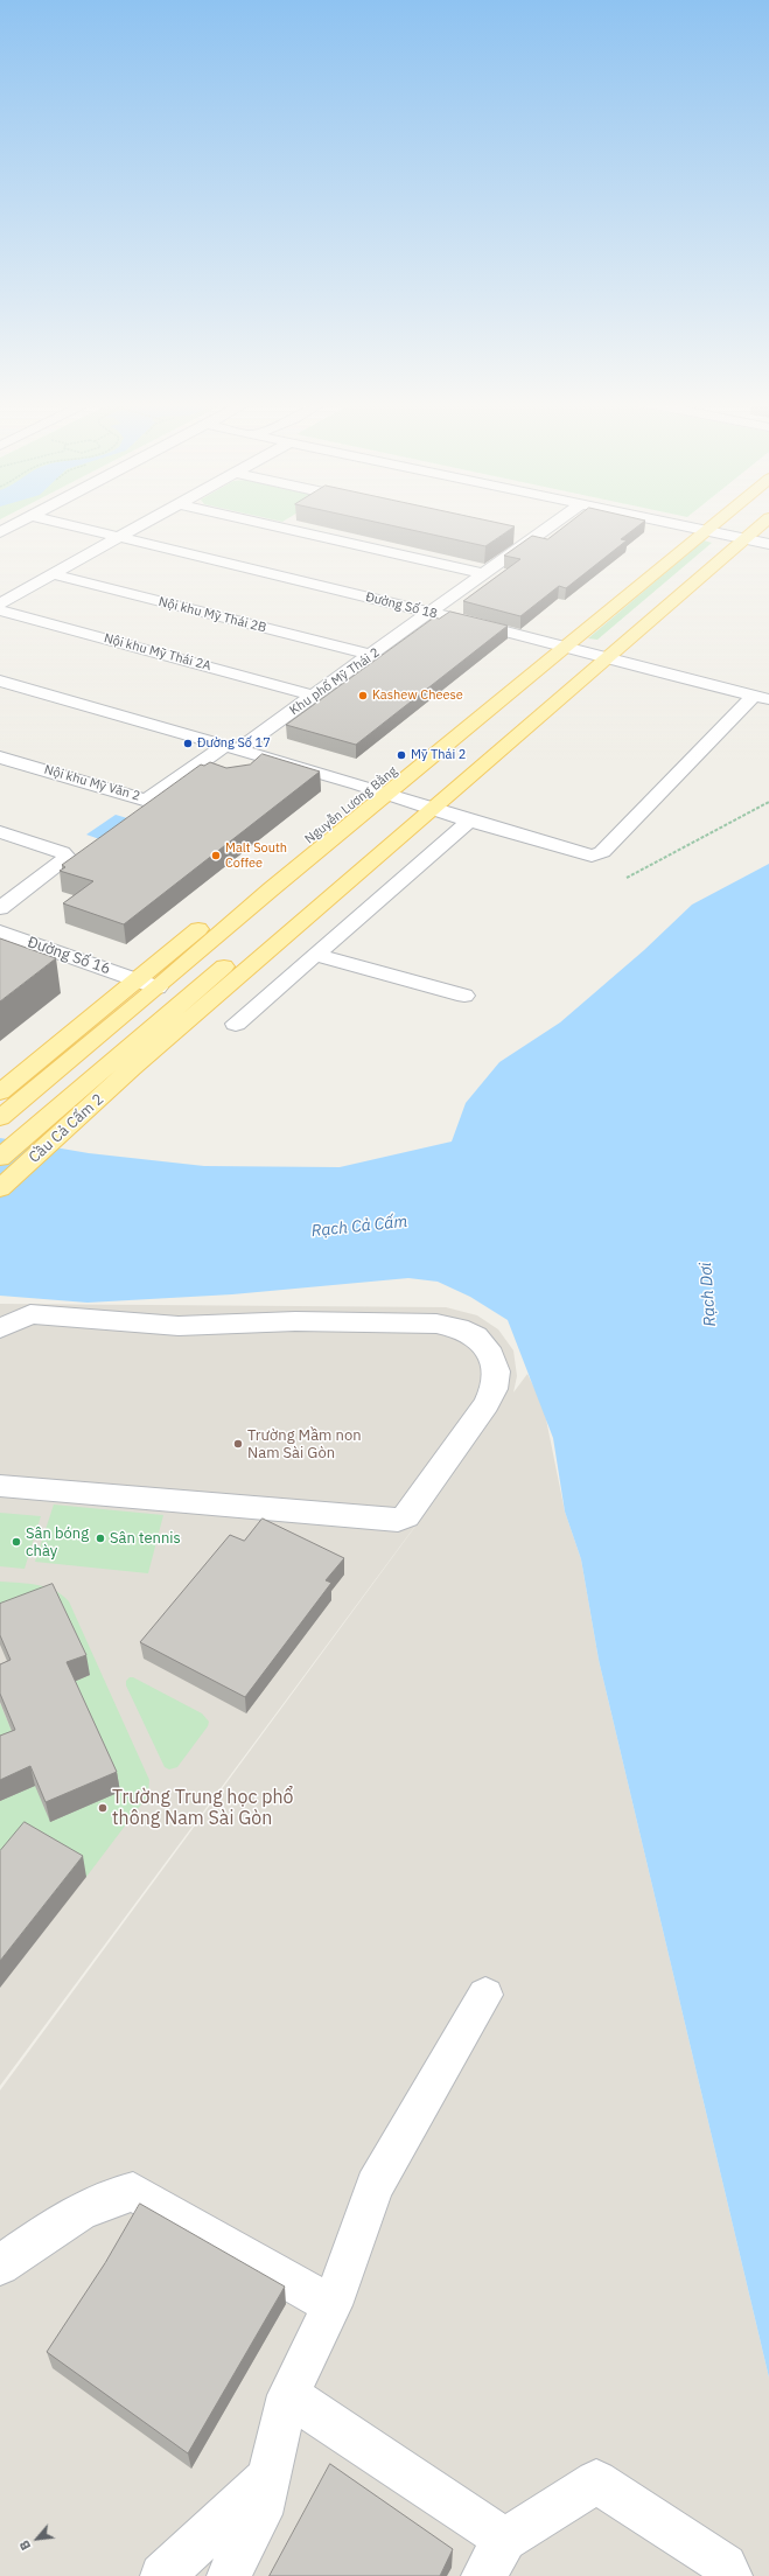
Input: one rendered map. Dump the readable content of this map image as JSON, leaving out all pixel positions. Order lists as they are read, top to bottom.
{
  "streets": {
    "main road": ["Nguyễn Lương Bằng", "Cầu Cả Cấm 2"],
    "street": [
      "Đường Số 18",
      "Nội khu Mỹ Thái 2B",
      "Nội khu Mỹ Thái 2A",
      "Khu phố Mỹ Thái 2",
      "Nội khu Mỹ Văn 2",
      "Đường Số 16"
    ]
  },
  "crossings": [
    ["Đường Số 18", "Khu phố Mỹ Thái 2"],
    ["Đường Số 18", "Nguyễn Lương Bằng"],
    ["Nội khu Mỹ Thái 2B", "Khu phố Mỹ Thái 2"],
    ["Nội khu Mỹ Thái 2A", "Khu phố Mỹ Thái 2"],
    ["Khu phố Mỹ Thái 2", "Nội khu Mỹ Văn 2"],
    ["Nguyễn Lương Bằng", "Đường Số 16"]
  ],
  "water": ["Rạch Cả Cấm", "Rạch Dơi"],
  "places": [
    "Kashew Cheese",
    "Đường Số 17",
    "Mỹ Thái 2",
    "Malt South Coffee",
    "Trường Mầm non Nam Sài Gòn",
    "Sân tennis",
    "Sân bóng chày",
    "Trường Trung học phổ thông Nam Sài Gòn"
  ],
  "north": "bottom left"
}
